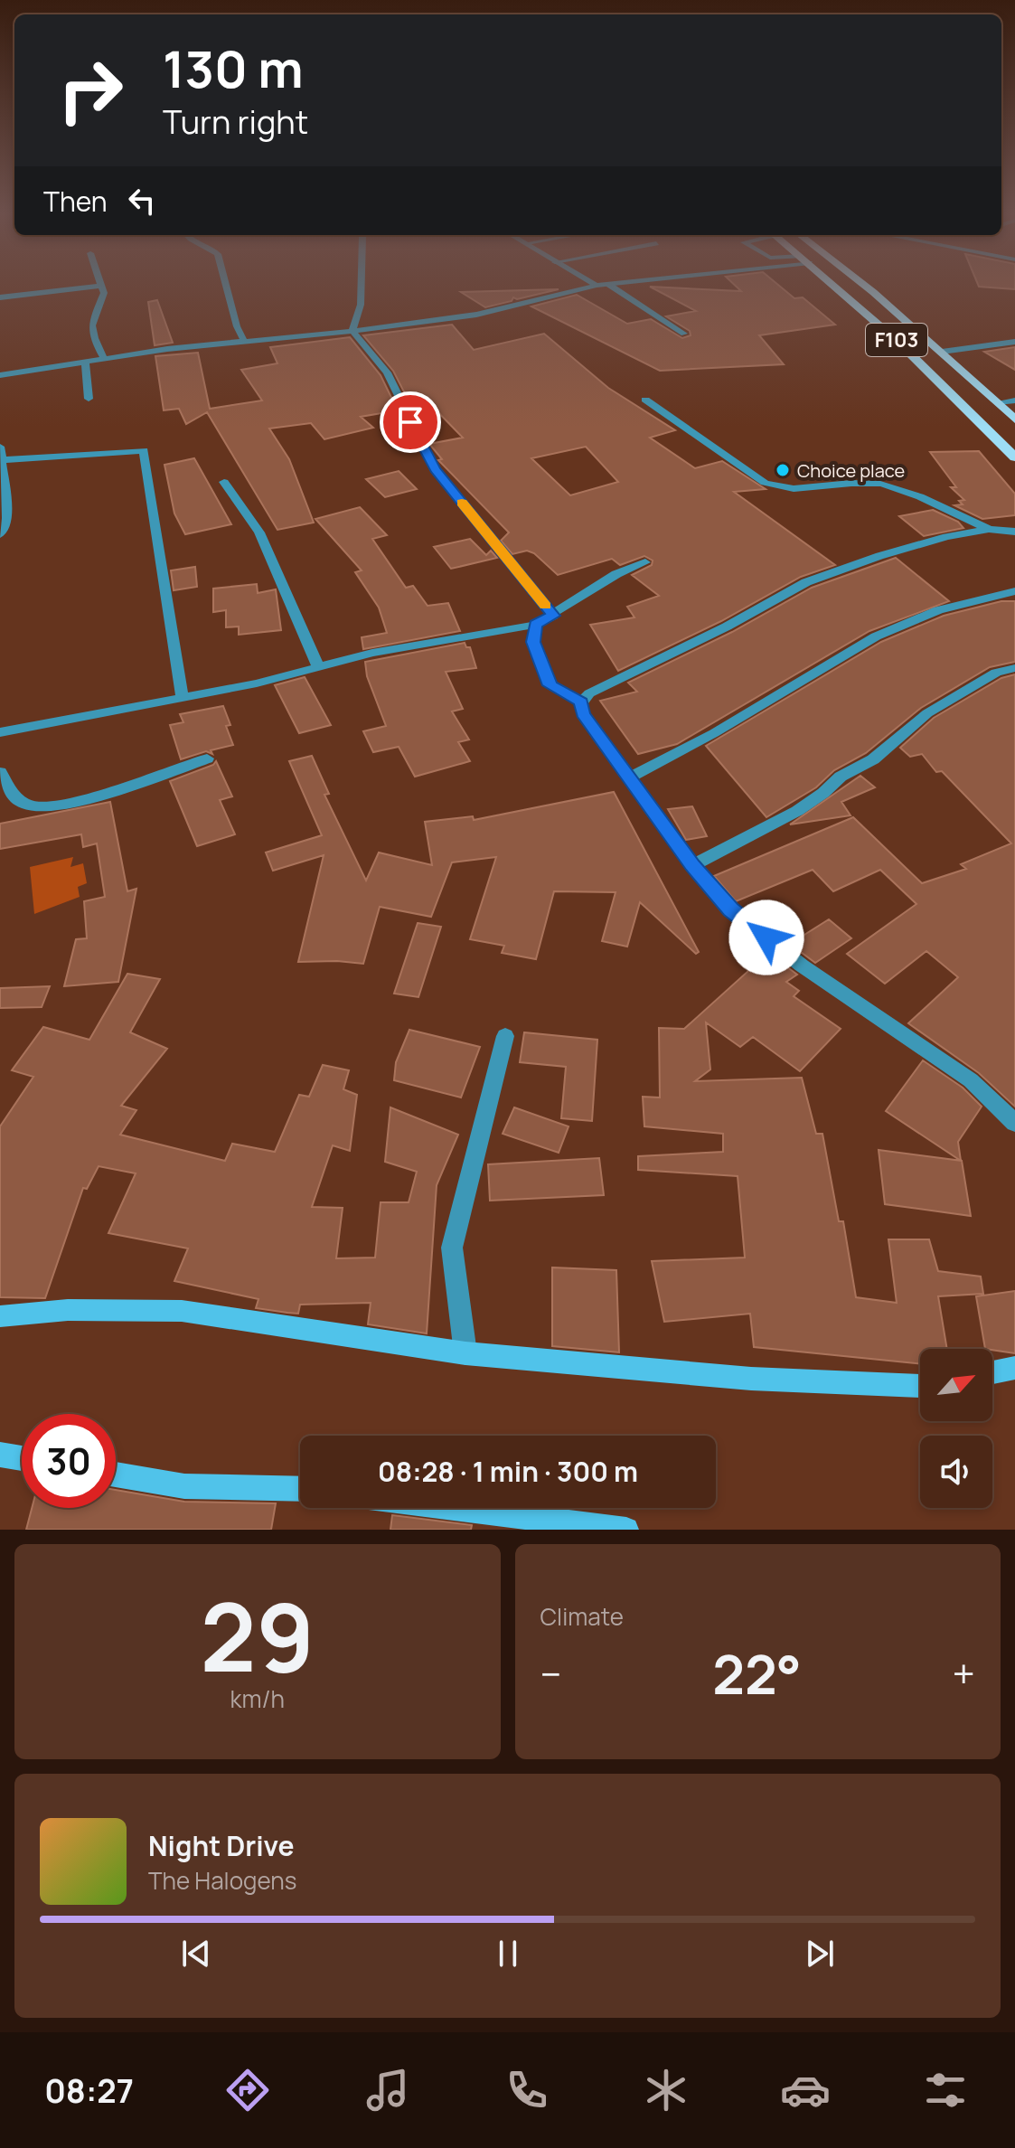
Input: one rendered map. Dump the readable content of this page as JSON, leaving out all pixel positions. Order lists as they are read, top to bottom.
{
  "streets": {
    "main road": ["F103"]
  },
  "places": ["Choice place"],
  "north": "top right",
  "page": {
    "turn": ["130 m", "Turn right"],
    "then": "Then",
    "limit": "30",
    "trip": "08:28 · 1 min · 300 m",
    "tile": [
      ["29", "km/h"],
      "Climate"
    ],
    "heat": ["−", "22°", "+"],
    "song": ["Night Drive", "The Halogens"],
    "tabs": "08:27"
  }
}
